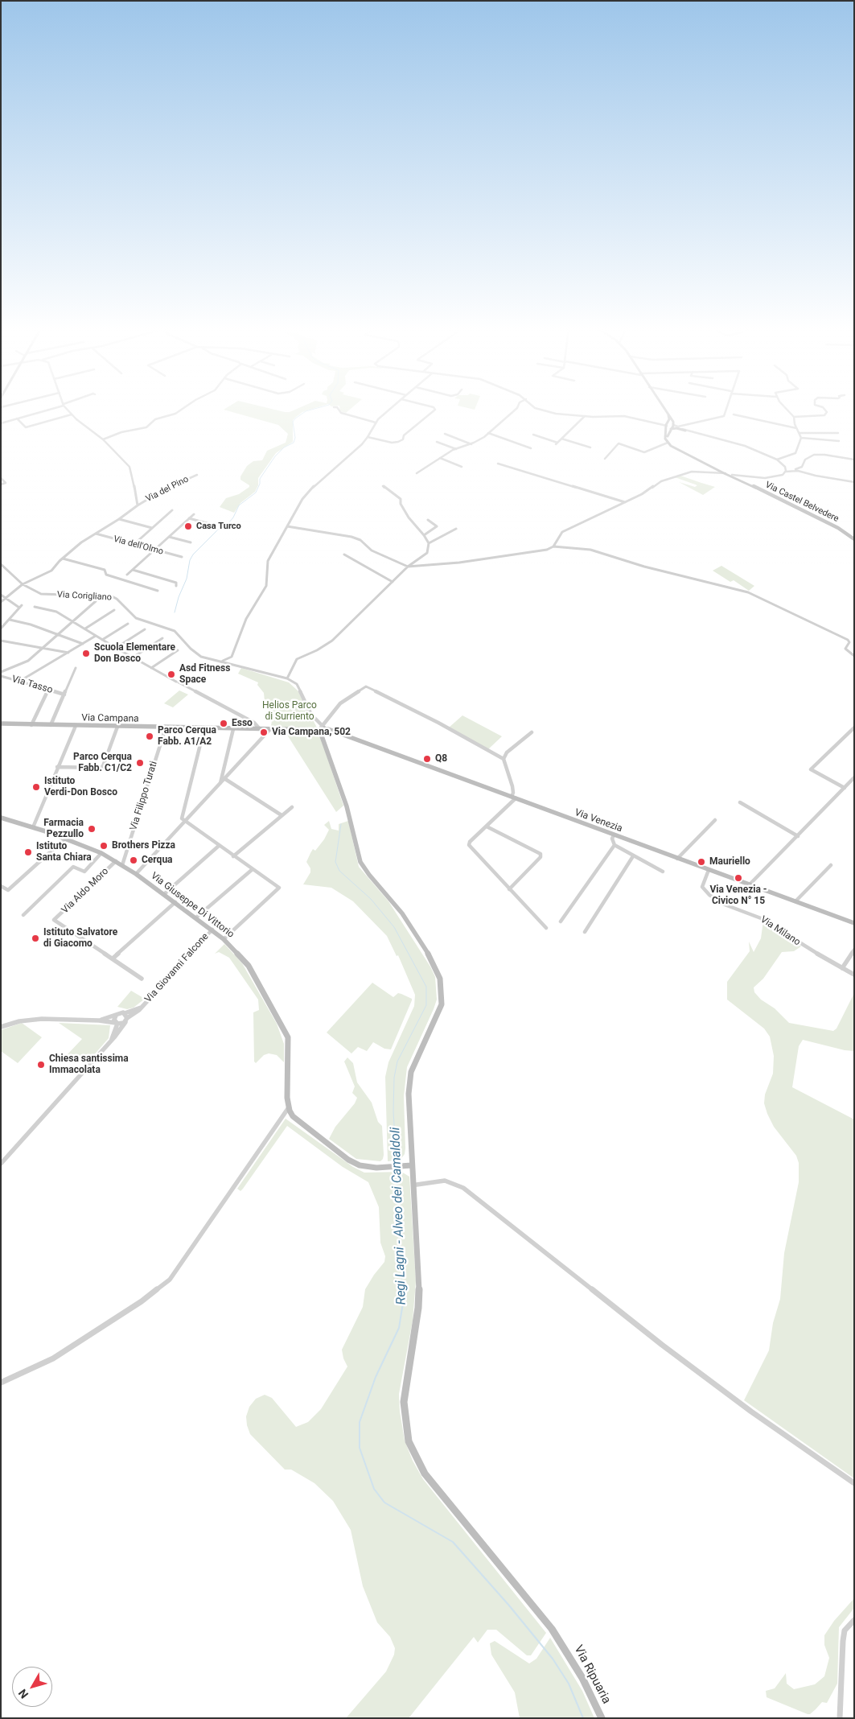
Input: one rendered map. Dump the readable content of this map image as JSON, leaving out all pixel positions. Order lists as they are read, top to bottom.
{
  "streets": {
    "street": [
      "Via del Pino",
      "Via Castel Belvedere",
      "Via dell'Olmo",
      "Via Corigliano",
      "Via Tasso",
      "Via Campana",
      "Via Filippo Turati",
      "Via Venezia",
      "Via Aldo Moro",
      "Via Giuseppe Di Vittorio",
      "Via Milano",
      "Via Giovanni Falcone",
      "Via Ripuaria"
    ]
  },
  "crossings": [
    ["Via del Pino", "Via dell'Olmo"],
    ["Via del Pino", "Via Corigliano"],
    ["Via Campana", "Via Filippo Turati"],
    ["Via Campana", "Via Venezia"],
    ["Via Campana", "Via Ripuaria"],
    ["Via Filippo Turati", "Via Giuseppe Di Vittorio"],
    ["Via Venezia", "Via Milano"],
    ["Via Aldo Moro", "Via Giuseppe Di Vittorio"],
    ["Via Giuseppe Di Vittorio", "Via Giovanni Falcone"]
  ],
  "water": ["Regi Lagni - Alveo dei Camaldoli"],
  "parks": ["Helios Parco di Surriento"],
  "places": [
    "Casa Turco",
    "Scuola Elementare Don Bosco",
    "Asd Fitness Space",
    "Esso",
    "Via Campana, 502",
    "Parco Cerqua Fabb. A1/A2",
    "Q8",
    "Parco Cerqua Fabb. C1/C2",
    "Istituto Verdi-Don Bosco",
    "Farmacia Pezzullo",
    "Brothers Pizza",
    "Istituto Santa Chiara",
    "Cerqua",
    "Mauriello",
    "Via Venezia - Civico N° 15",
    "Istituto Salvatore di Giacomo",
    "Chiesa santissima Immacolata"
  ],
  "north": "bottom left"
}
